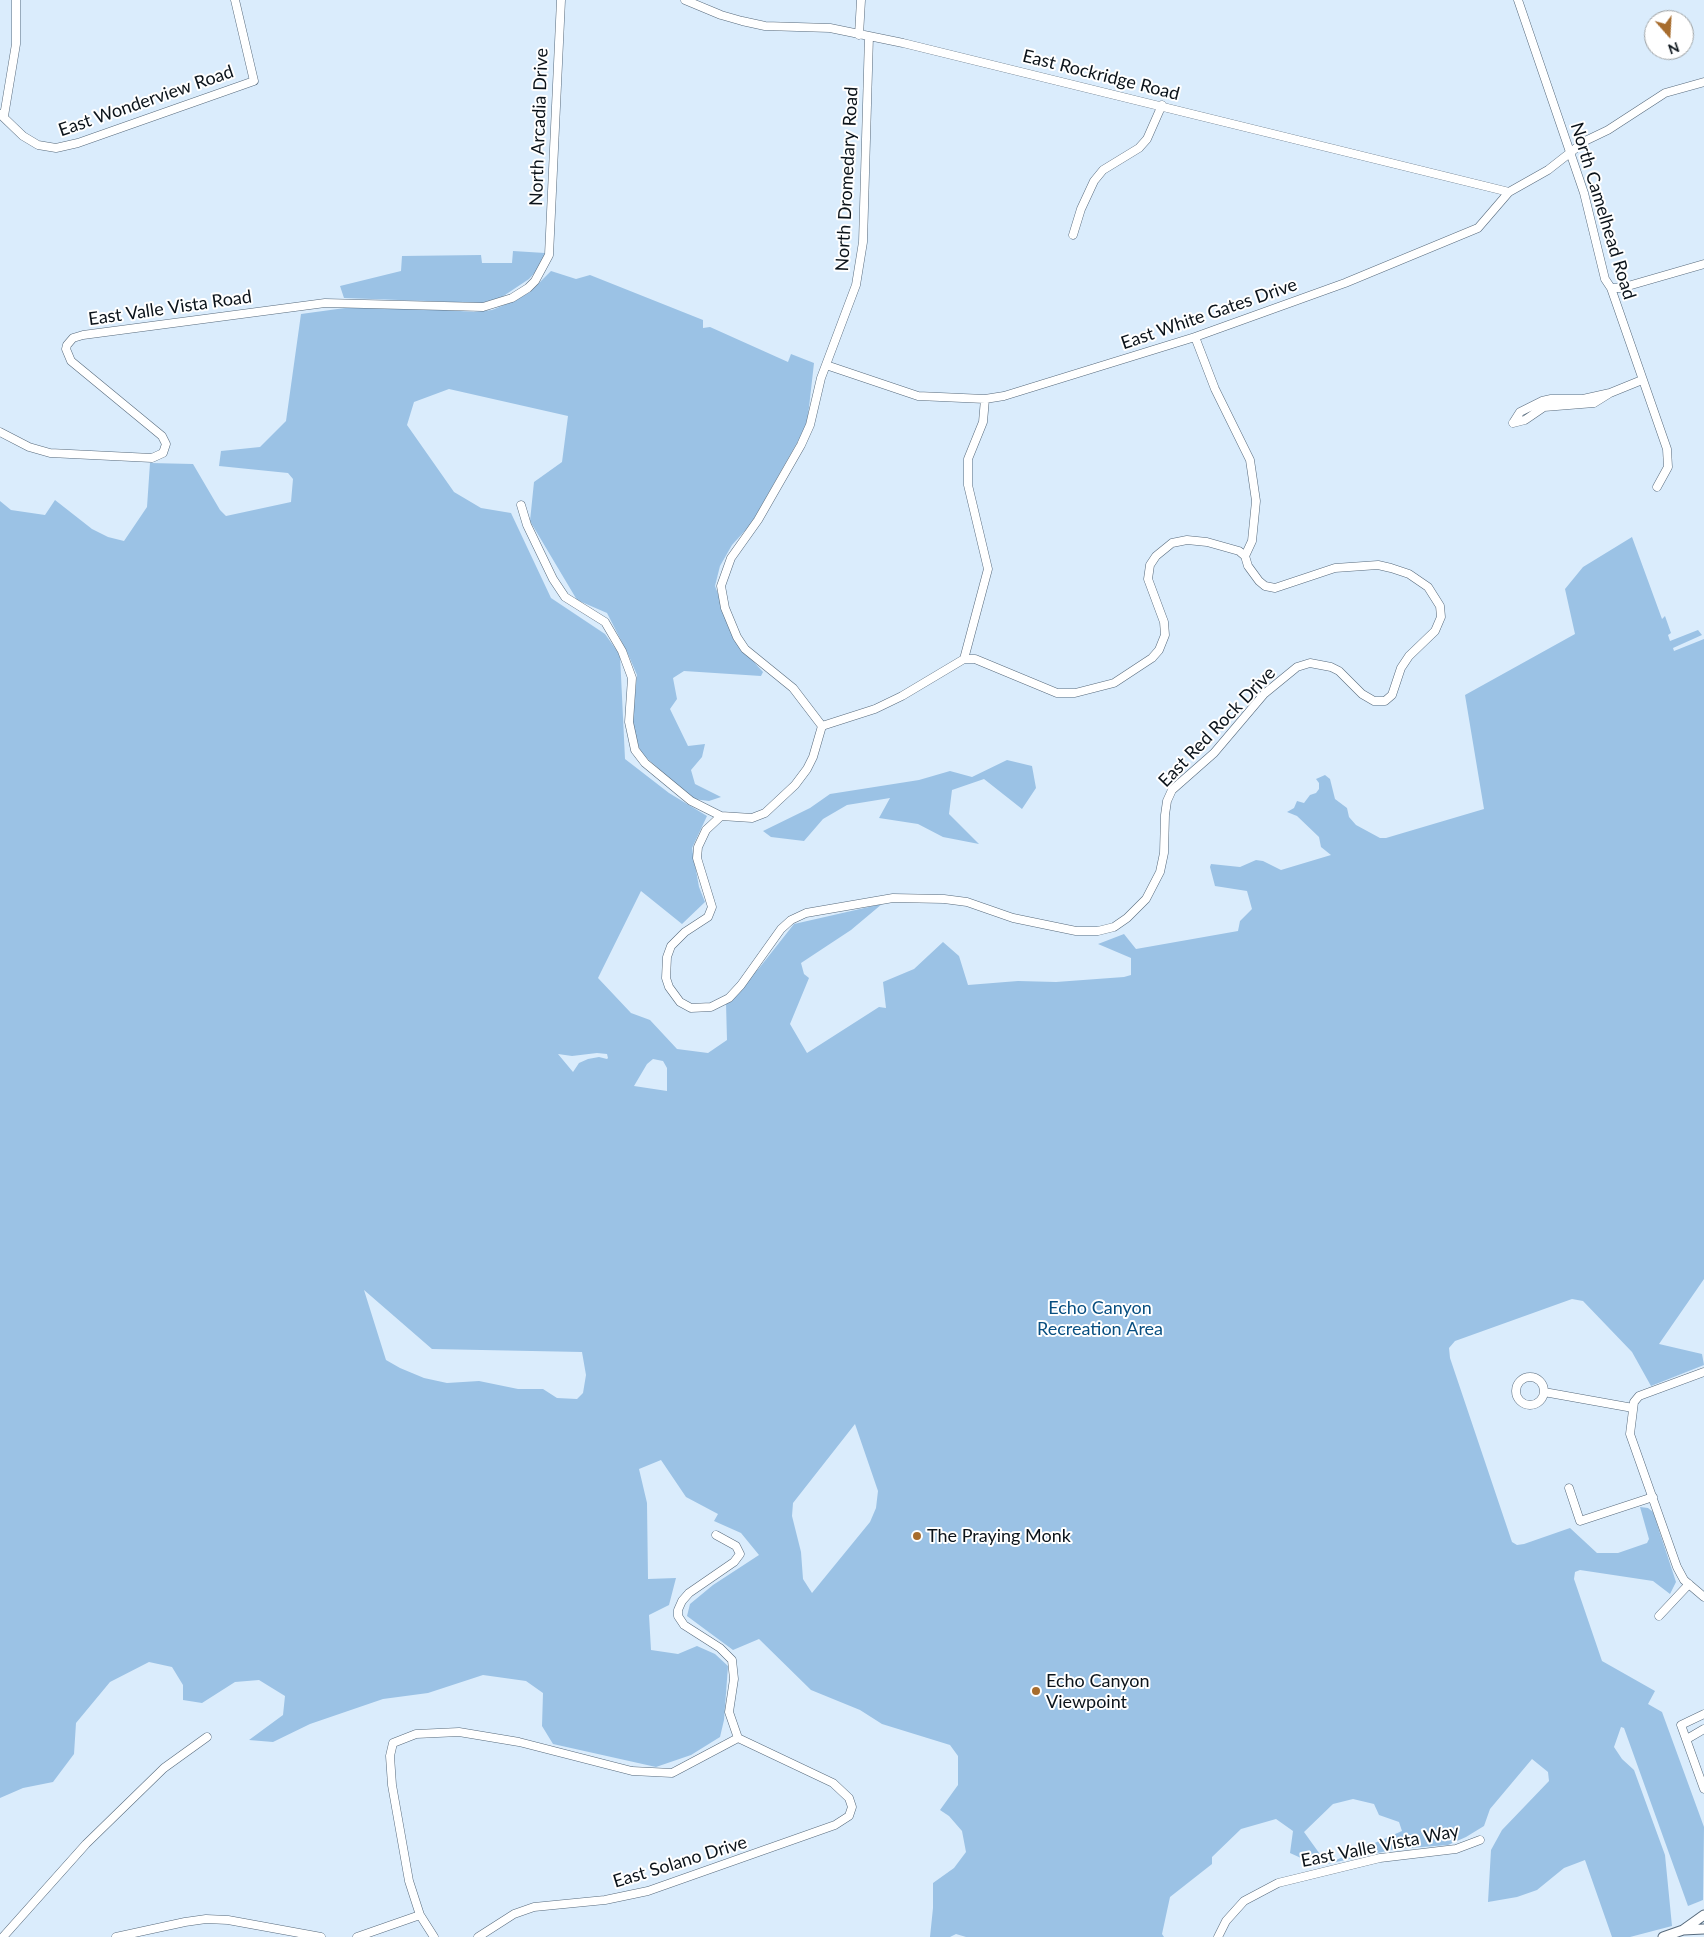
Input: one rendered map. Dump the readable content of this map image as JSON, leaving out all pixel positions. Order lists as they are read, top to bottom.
{
  "streets": {
    "street": [
      "East Rockridge Road",
      "East Wonderview Road",
      "North Arcadia Drive",
      "North Dromedary Road",
      "North Camelhead Road",
      "East Valle Vista Road",
      "East White Gates Drive",
      "East Red Rock Drive",
      "East Valle Vista Way",
      "East Solano Drive"
    ]
  },
  "crossings": [
    ["East Rockridge Road", "North Dromedary Road"],
    ["East Rockridge Road", "East White Gates Drive"],
    ["North Arcadia Drive", "East Valle Vista Road"],
    ["North Dromedary Road", "East White Gates Drive"],
    ["North Camelhead Road", "East White Gates Drive"]
  ],
  "parks": ["Echo Canyon Recreation Area"],
  "places": ["The Praying Monk", "Echo Canyon Viewpoint"],
  "north": "bottom"
}
